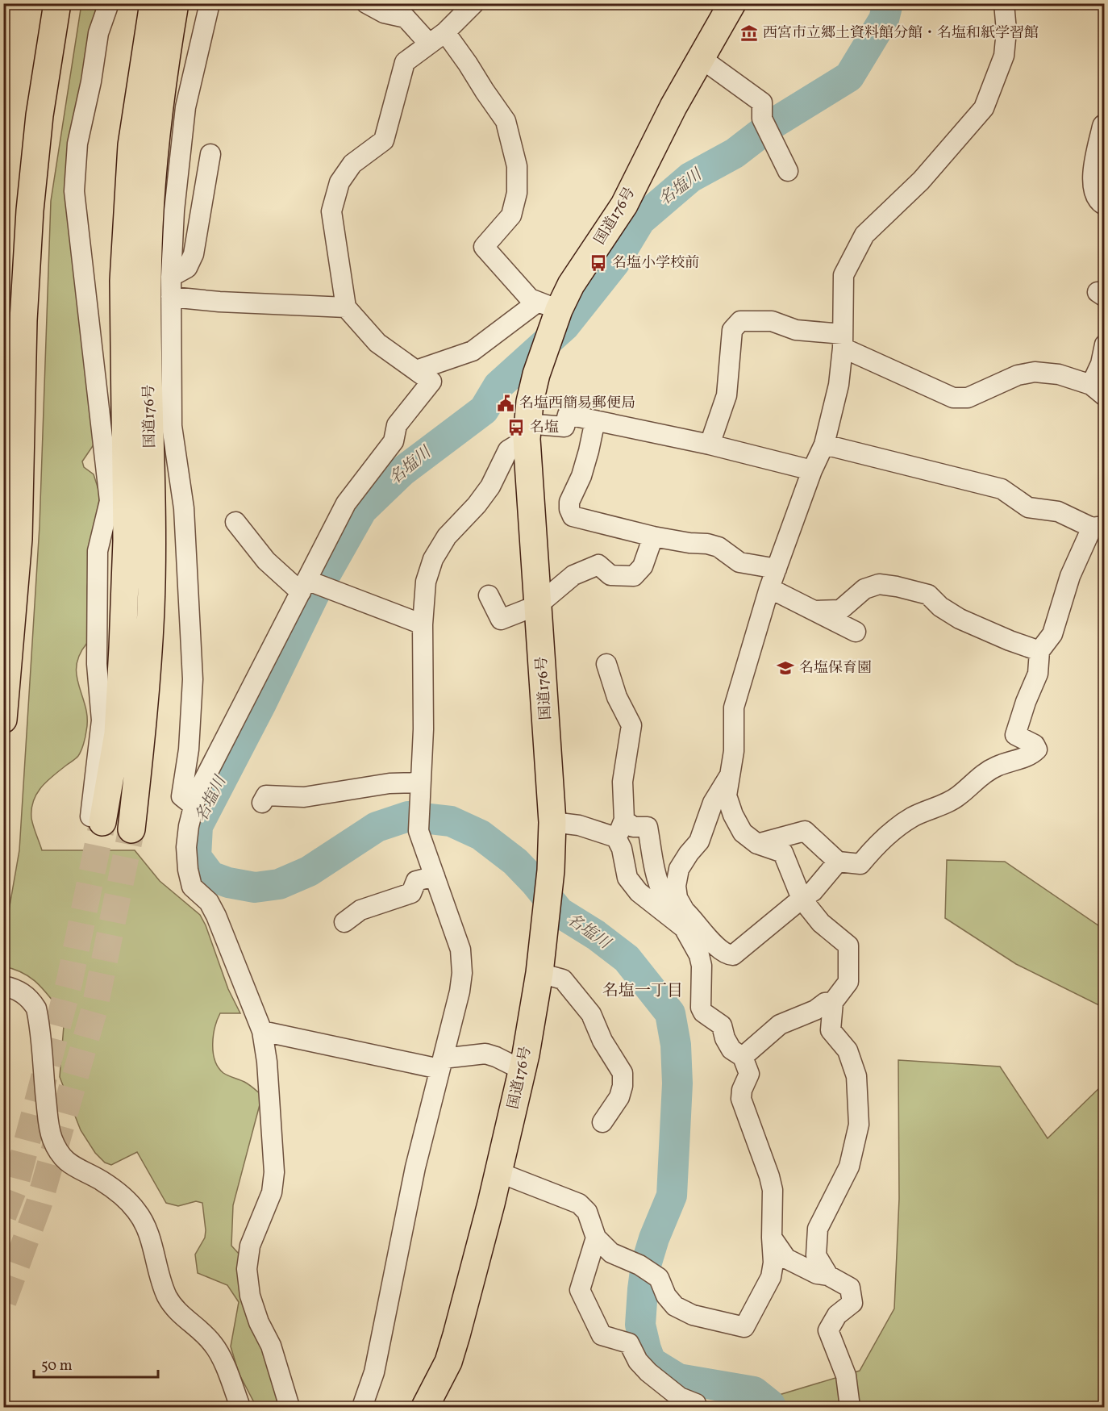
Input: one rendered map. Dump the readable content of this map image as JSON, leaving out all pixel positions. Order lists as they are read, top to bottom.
{
  "streets": {
    "highway": ["国道176号"]
  },
  "districts": ["名塩一丁目"],
  "water": ["名塩川"],
  "places": {
    "museum": ["西宮市立郷土資料館分館・名塩和紙学習館"],
    "bus stop": ["名塩小学校前", "名塩"],
    "public building": ["名塩西簡易郵便局"],
    "school or university": ["名塩保育園"]
  },
  "scale_bar": "50 m"
}
